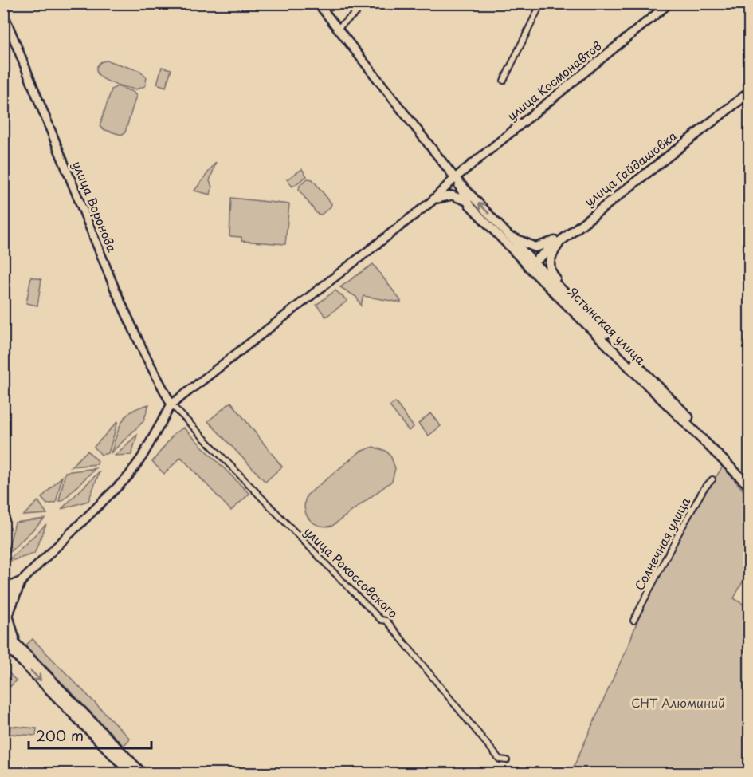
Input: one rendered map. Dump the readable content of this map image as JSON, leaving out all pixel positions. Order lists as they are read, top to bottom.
{
  "streets": {
    "main road": [
      "улица Космонавтов",
      "улица Гайдашовка",
      "улица Воронова",
      "Ястынская улица"
    ],
    "street": ["Солнечная улица", "улица Рокоссовского"]
  },
  "crossings": [
    ["улица Космонавтов", "Ястынская улица"],
    ["улица Гайдашовка", "Ястынская улица"],
    ["улица Воронова", "улица Рокоссовского"]
  ],
  "parks": ["СНТ Алюминий"],
  "scale_bar": "200 m"
}
